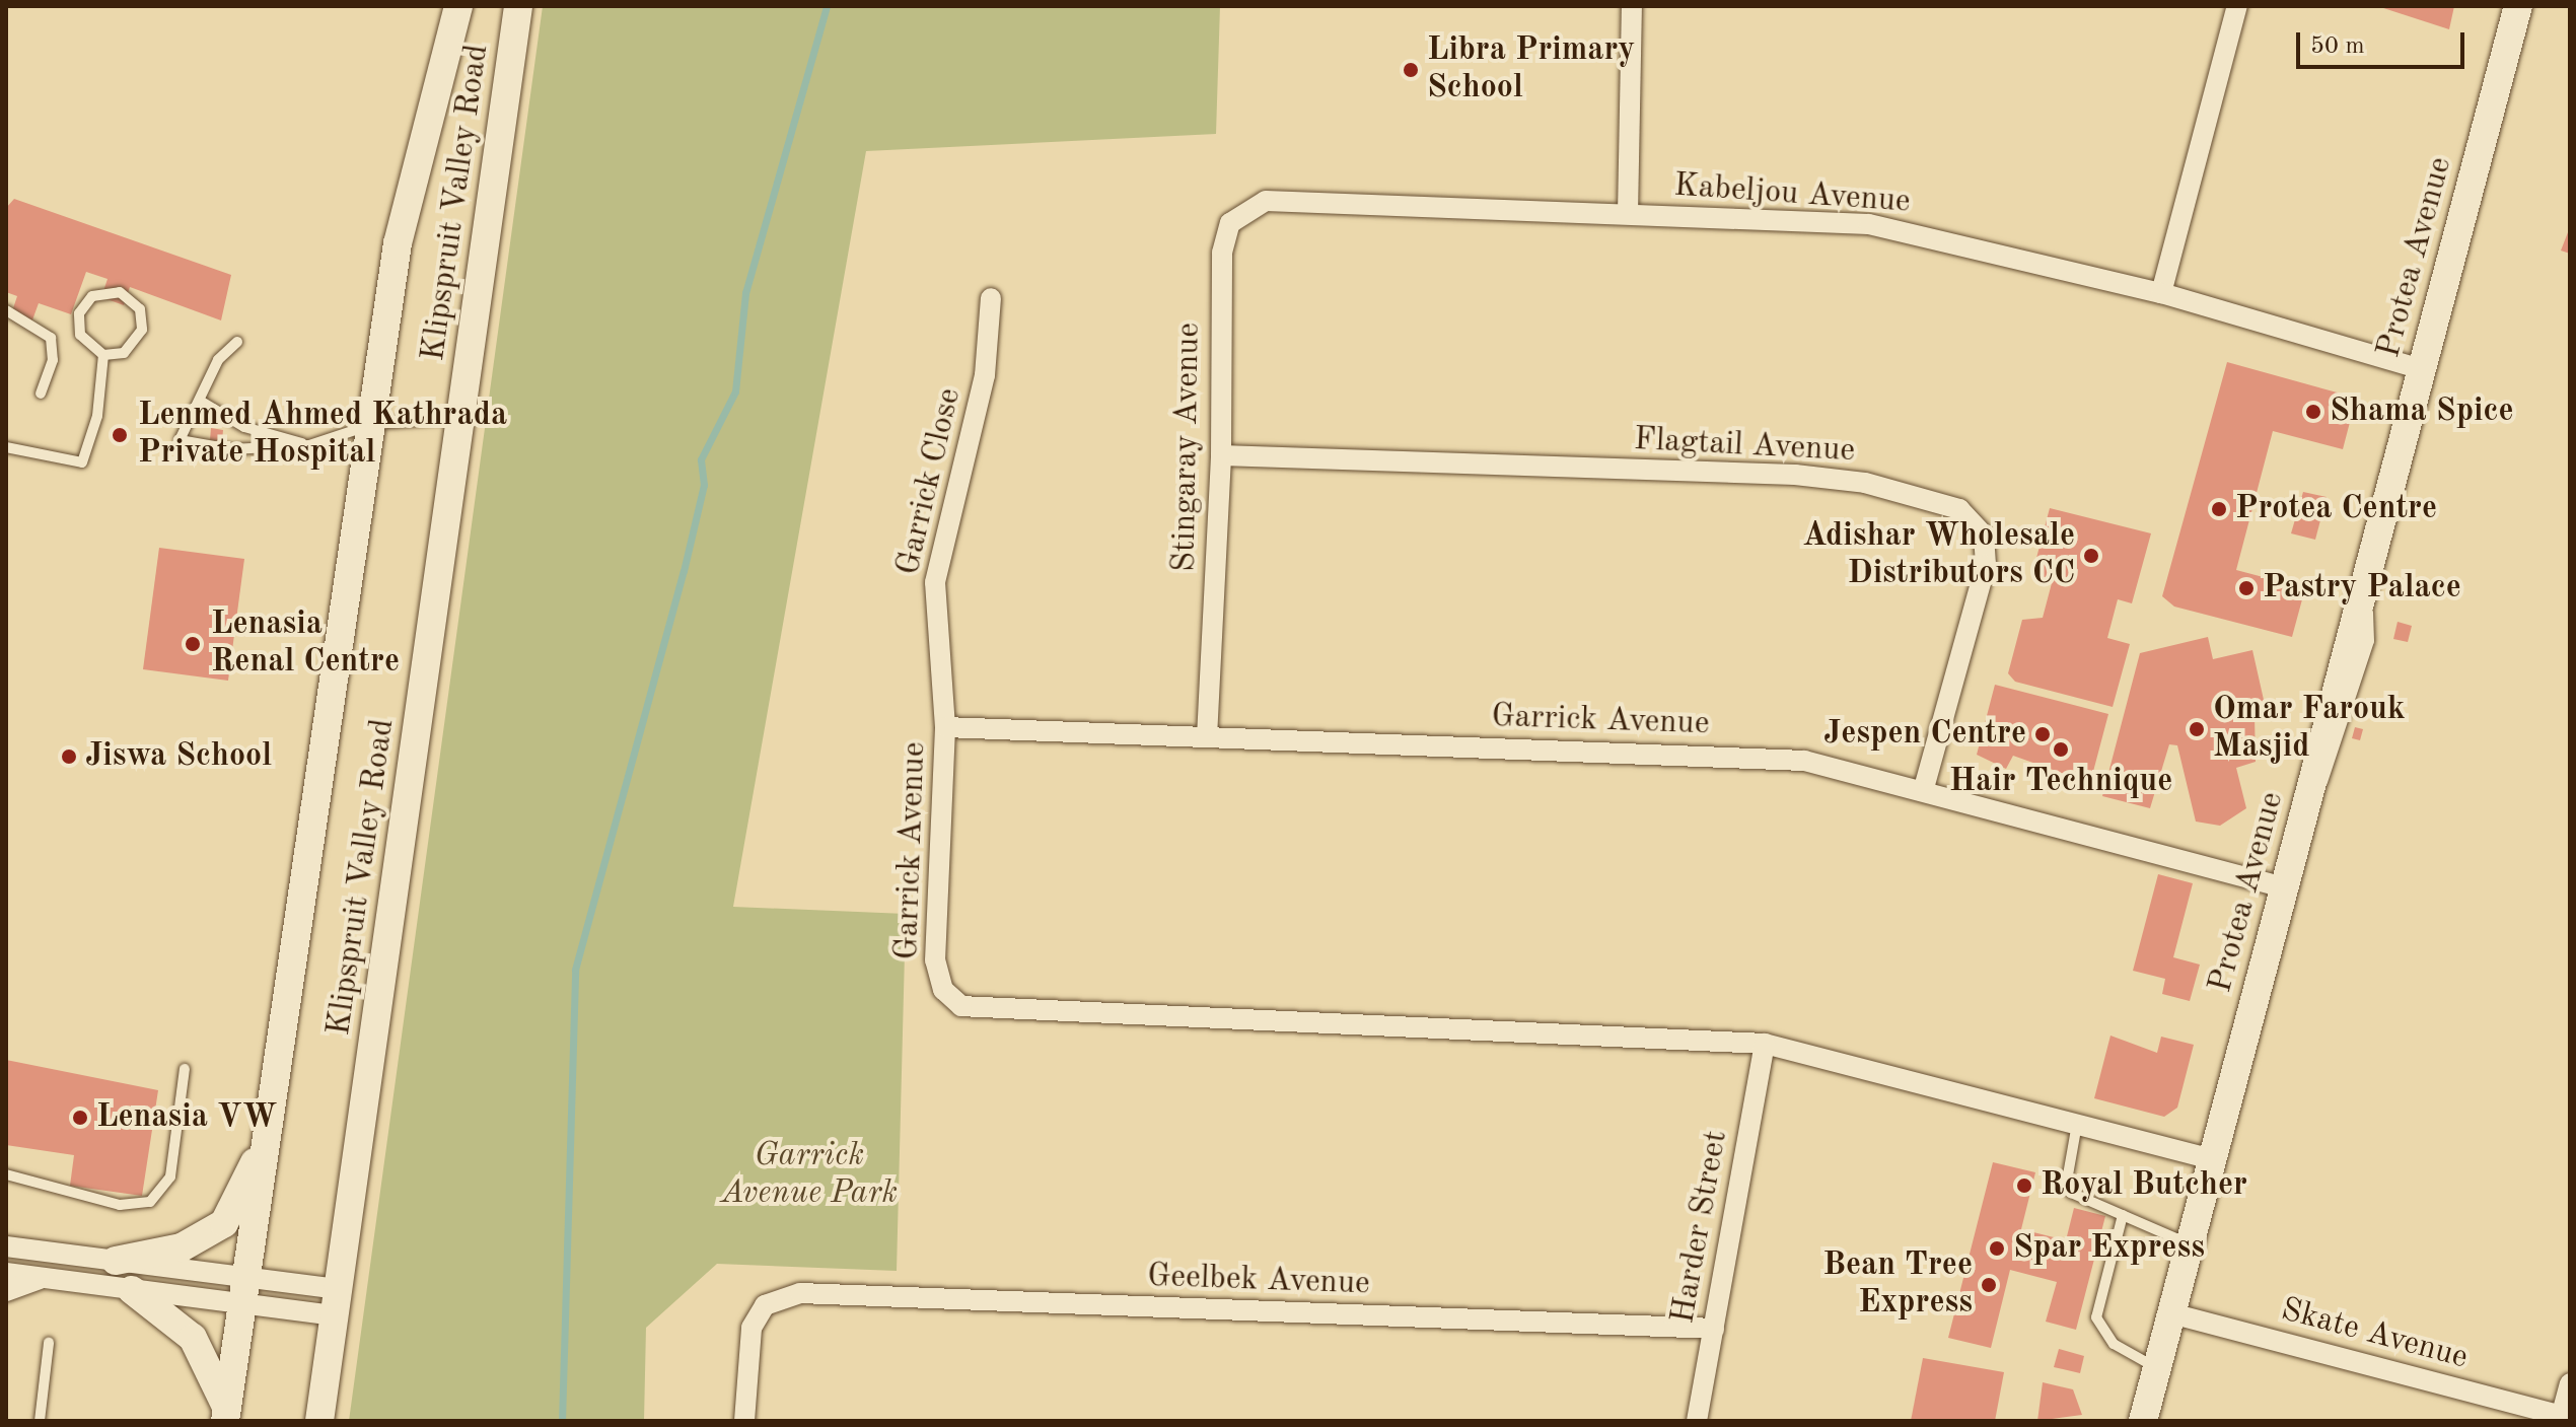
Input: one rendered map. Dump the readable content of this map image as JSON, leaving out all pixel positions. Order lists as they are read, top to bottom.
{
  "streets": {
    "main road": ["Klipspruit Valley Road", "Protea Avenue"],
    "street": [
      "Kabeljou Avenue",
      "Flagtail Avenue",
      "Stingaray Avenue",
      "Garrick Close",
      "Garrick Avenue",
      "Harder Street",
      "Geelbek Avenue",
      "Skate Avenue"
    ]
  },
  "crossings": [
    ["Kabeljou Avenue", "Protea Avenue"],
    ["Kabeljou Avenue", "Stingaray Avenue"],
    ["Protea Avenue", "Garrick Avenue"],
    ["Protea Avenue", "Skate Avenue"],
    ["Flagtail Avenue", "Stingaray Avenue"],
    ["Flagtail Avenue", "Garrick Avenue"],
    ["Stingaray Avenue", "Garrick Avenue"],
    ["Garrick Close", "Garrick Avenue"],
    ["Garrick Avenue", "Harder Street"],
    ["Harder Street", "Geelbek Avenue"]
  ],
  "parks": ["Garrick Avenue Park"],
  "places": [
    "Libra Primary School",
    "Shama Spice",
    "Lenmed Ahmed Kathrada Private Hospital",
    "Protea Centre",
    "Adishar Wholesale Distributors CC",
    "Pastry Palace",
    "Lenasia Renal Centre",
    "Omar Farouk Masjid",
    "Jespen Centre",
    "Hair Technique",
    "Jiswa School",
    "Lenasia VW",
    "Royal Butcher",
    "Spar Express",
    "Bean Tree Express"
  ],
  "scale_bar": "50 m"
}
